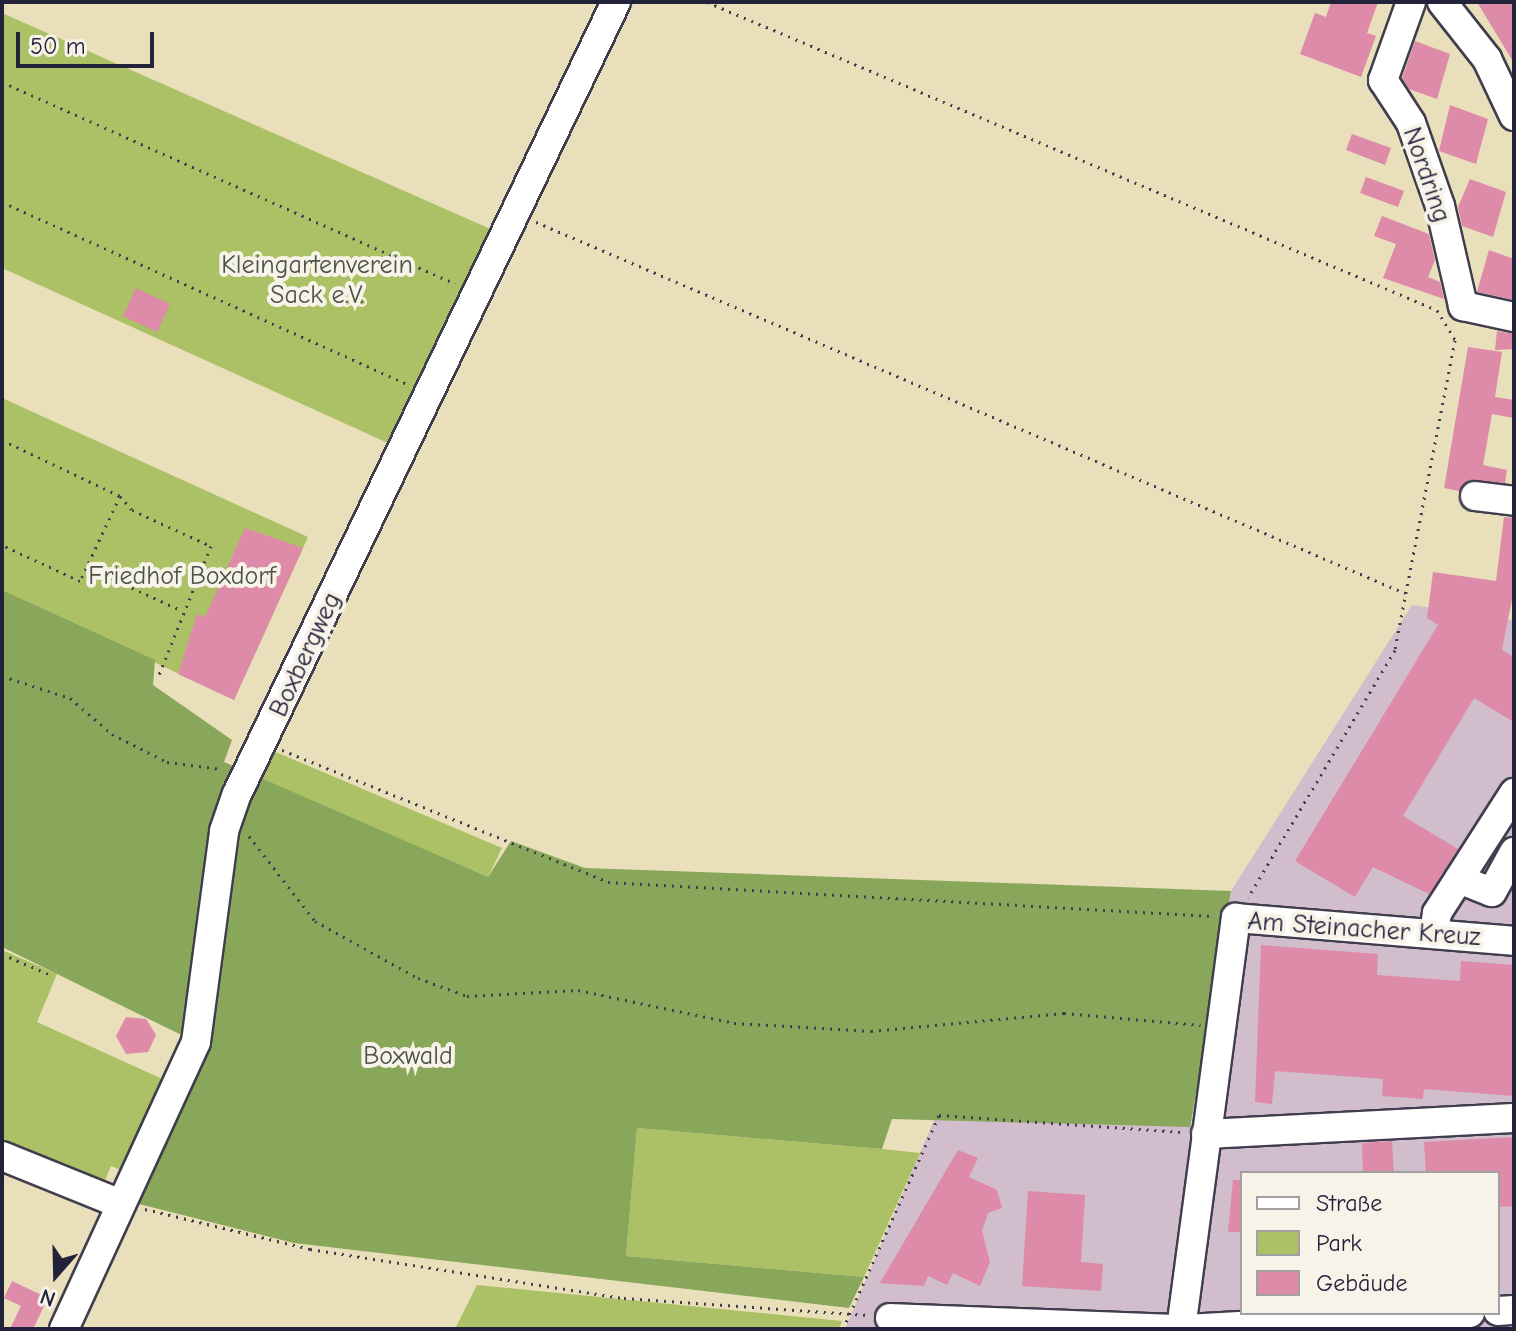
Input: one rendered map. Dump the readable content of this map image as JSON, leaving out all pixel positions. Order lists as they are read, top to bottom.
{
  "streets": {
    "street": ["Nordring", "Boxbergweg", "Am Steinacher Kreuz"]
  },
  "parks": ["Kleingartenverein Sack e.V.", "Friedhof Boxdorf", "Boxwald"],
  "legend": ["Straße", "Park", "Gebäude"],
  "scale_bar": "50 m",
  "north": "bottom"
}
